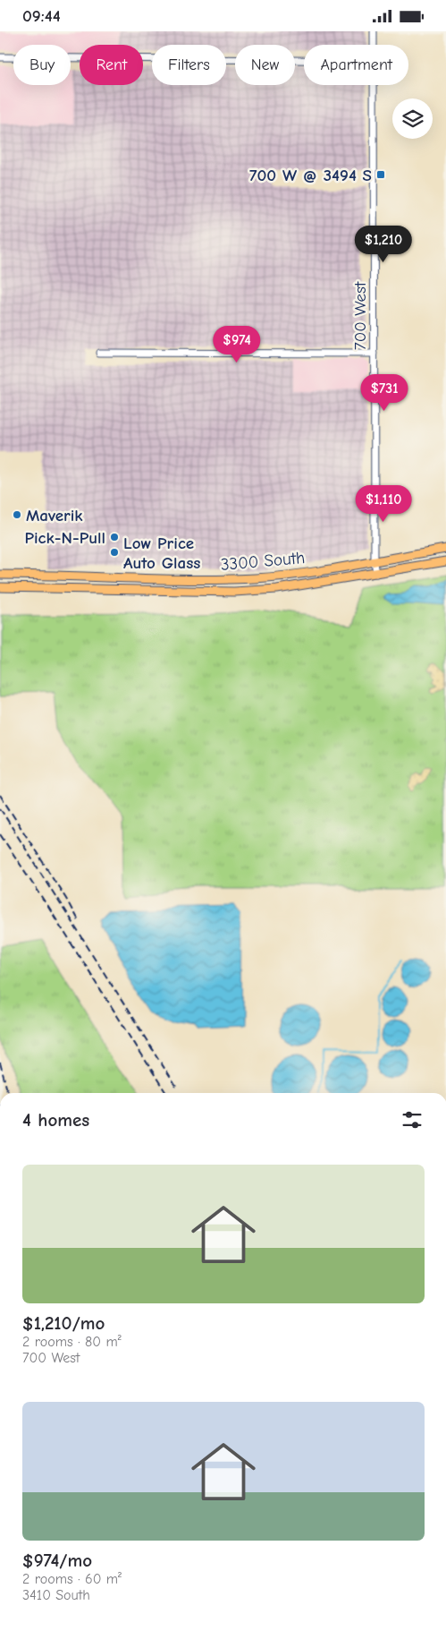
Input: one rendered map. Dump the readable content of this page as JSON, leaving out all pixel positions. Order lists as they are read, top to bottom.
{
  "streets": {
    "main road": ["3300 South"],
    "street": ["700 West"]
  },
  "crossings": [
    ["700 West", "3300 South"]
  ],
  "places": {
    "transit": ["700 W @ 3494 S"],
    "other": ["Maverik", "Pick-N-Pull", "Low Price Auto Glass"]
  },
  "page": {
    "status": "09:44",
    "chip": [
      "Buy",
      "Rent",
      "Filters",
      "New",
      "Apartment"
    ],
    "price": [
      "$1,210",
      "$974",
      "$731",
      "$1,110"
    ],
    "heading": "4 homes",
    "list": [
      {
        "name": "$1,210/mo",
        "note": "2 rooms · 80 m² · 700 West"
      },
      {
        "name": "$974/mo",
        "note": "2 rooms · 60 m² · 3410 South"
      }
    ]
  }
}
